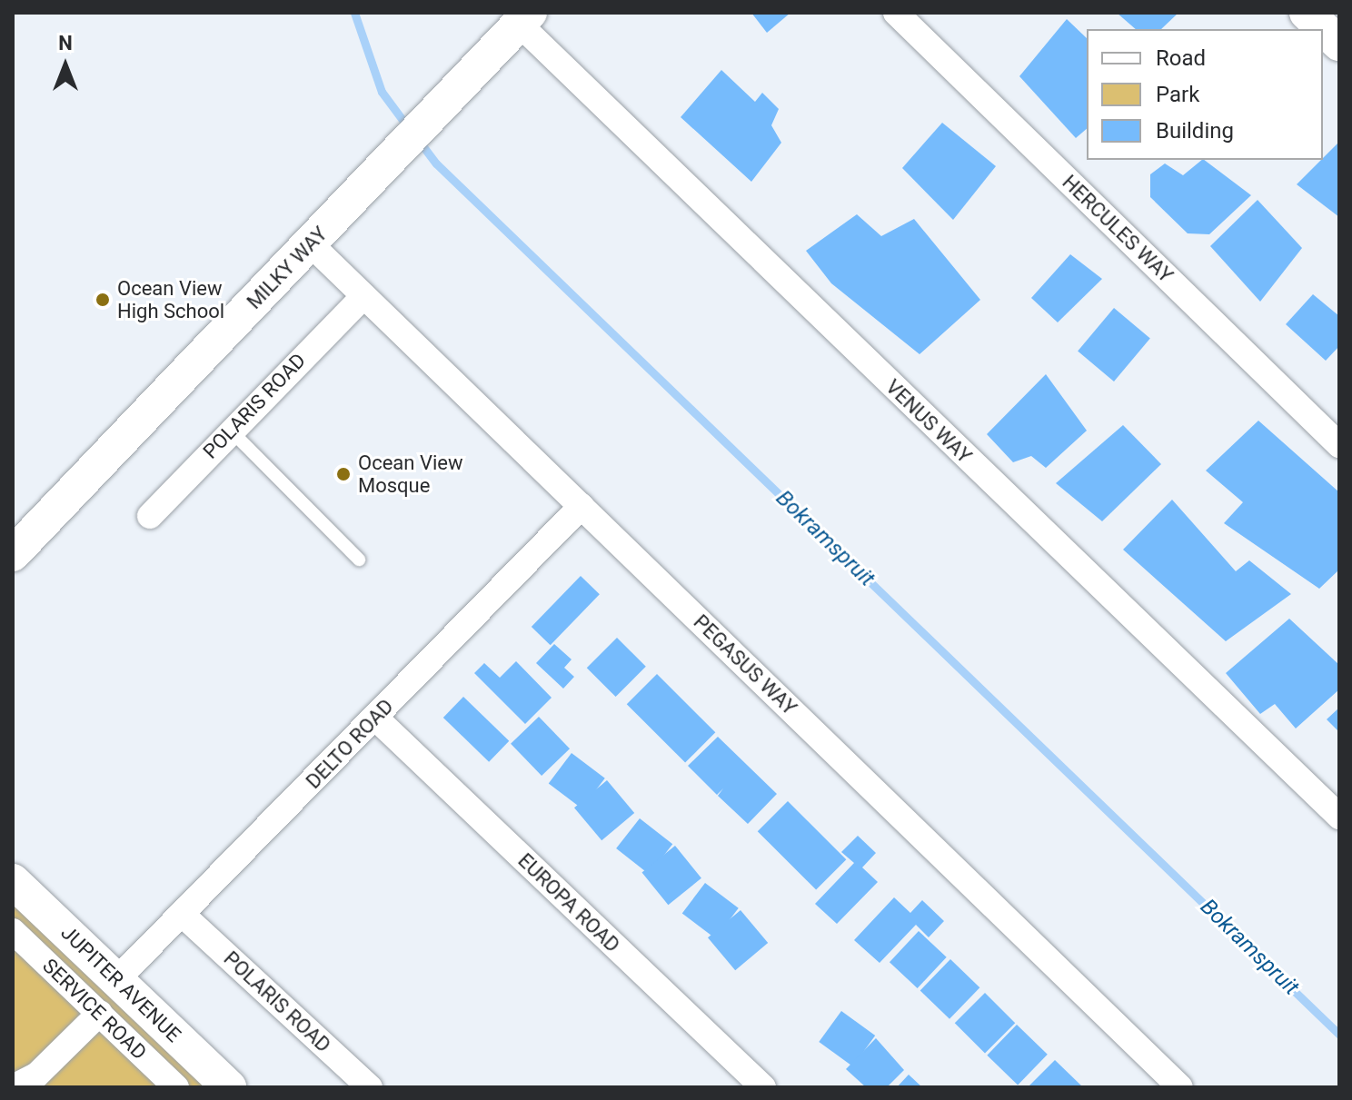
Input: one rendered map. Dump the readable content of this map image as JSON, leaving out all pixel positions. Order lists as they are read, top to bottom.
{
  "streets": {
    "street": [
      "HERCULES WAY",
      "MILKY WAY",
      "POLARIS ROAD",
      "VENUS WAY",
      "PEGASUS WAY",
      "DELTO ROAD",
      "EUROPA ROAD",
      "JUPITER AVENUE",
      "SERVICE ROAD"
    ]
  },
  "crossings": [
    ["MILKY WAY", "VENUS WAY"],
    ["MILKY WAY", "PEGASUS WAY"],
    ["POLARIS ROAD", "PEGASUS WAY"],
    ["POLARIS ROAD", "DELTO ROAD"],
    ["PEGASUS WAY", "DELTO ROAD"],
    ["DELTO ROAD", "EUROPA ROAD"],
    ["DELTO ROAD", "JUPITER AVENUE"]
  ],
  "water": ["Bokramspruit"],
  "places": ["Ocean View High School", "Ocean View Mosque"],
  "legend": ["Road", "Park", "Building"],
  "north": "top"
}
